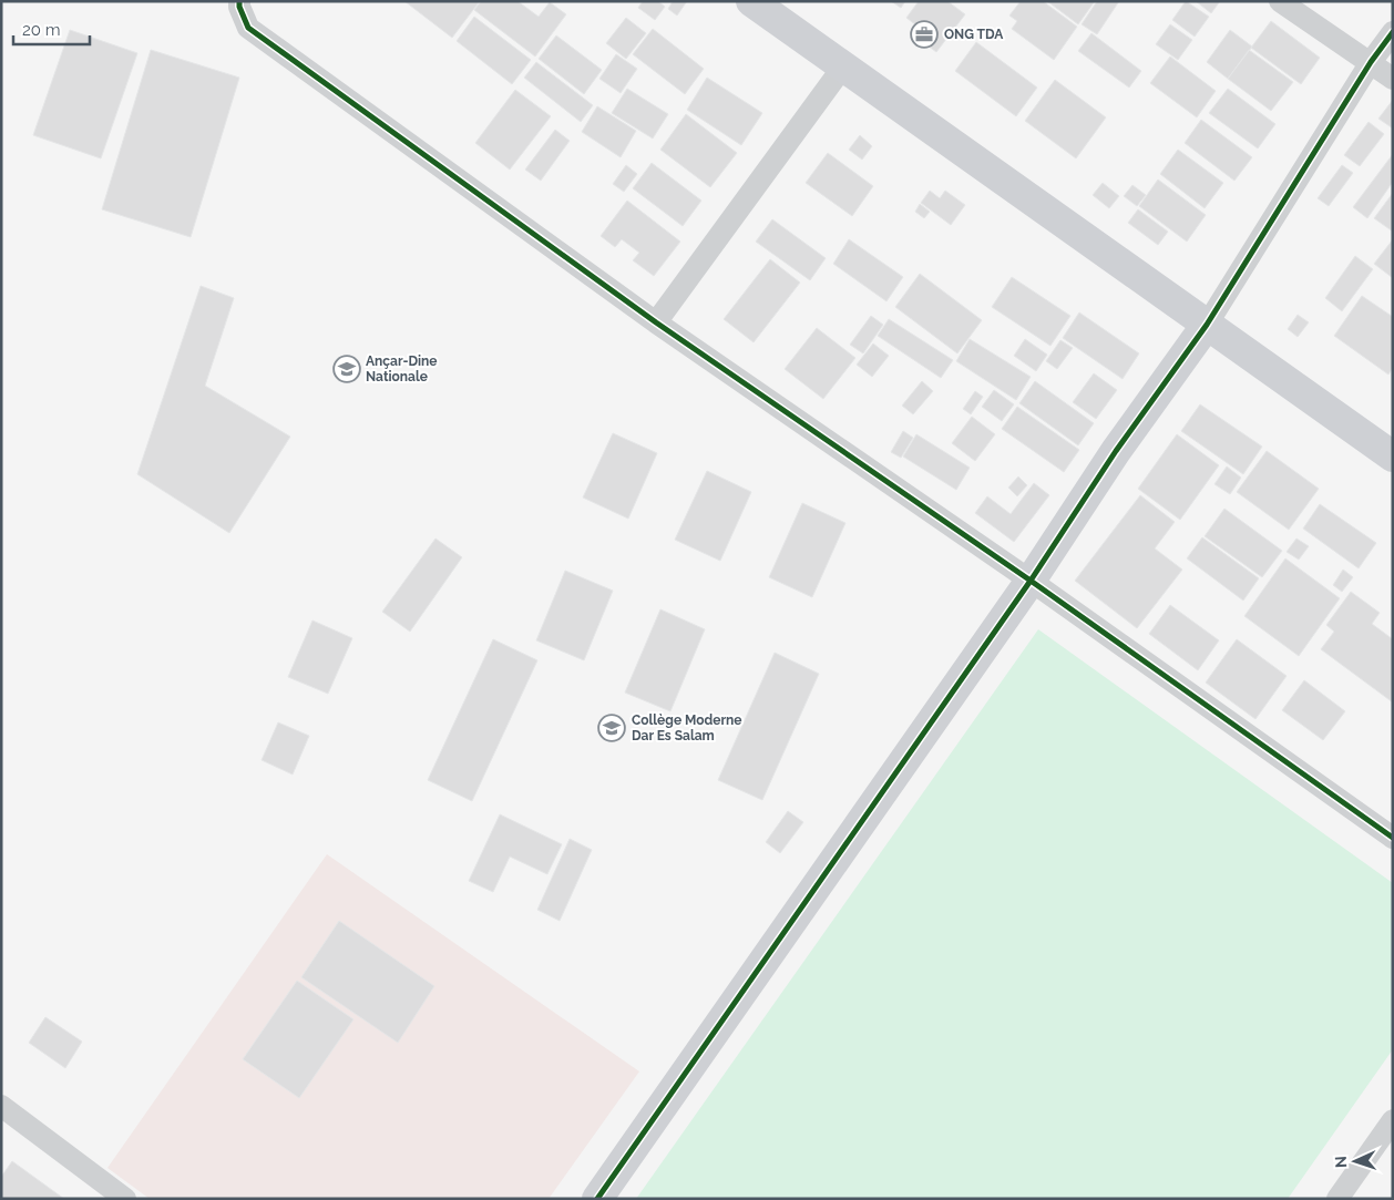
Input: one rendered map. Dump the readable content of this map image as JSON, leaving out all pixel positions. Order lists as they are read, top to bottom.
{
  "places": {
    "office": ["ONG TDA"],
    "school or university": ["Ançar-Dine Nationale", "Collège Moderne Dar Es Salam"]
  },
  "scale_bar": "20 m",
  "north": "left"
}
